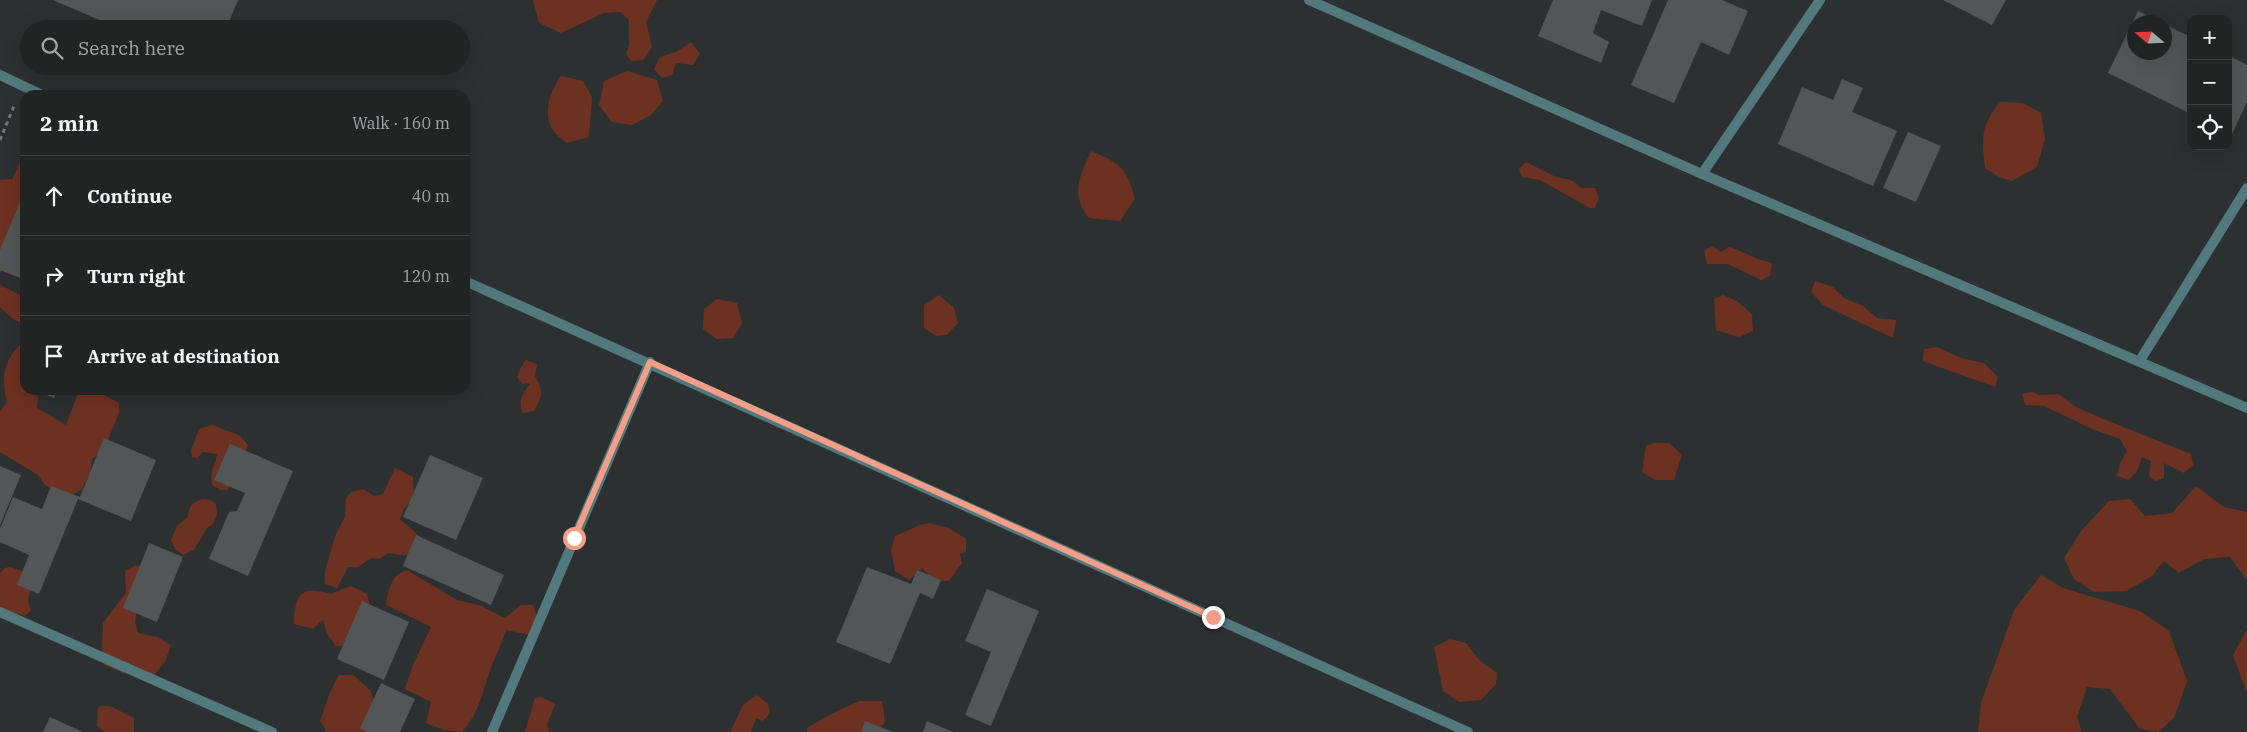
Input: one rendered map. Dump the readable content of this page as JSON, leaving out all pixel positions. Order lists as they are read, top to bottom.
{
  "north": "left",
  "page": {
    "map_buttons": ["+", "−"],
    "search": "Search here",
    "heading": ["2 min", "Walk · 160 m"],
    "list": [
      ["Continue", "40 m"],
      ["Turn right", "120 m"],
      "Arrive at destination"
    ]
  }
}
